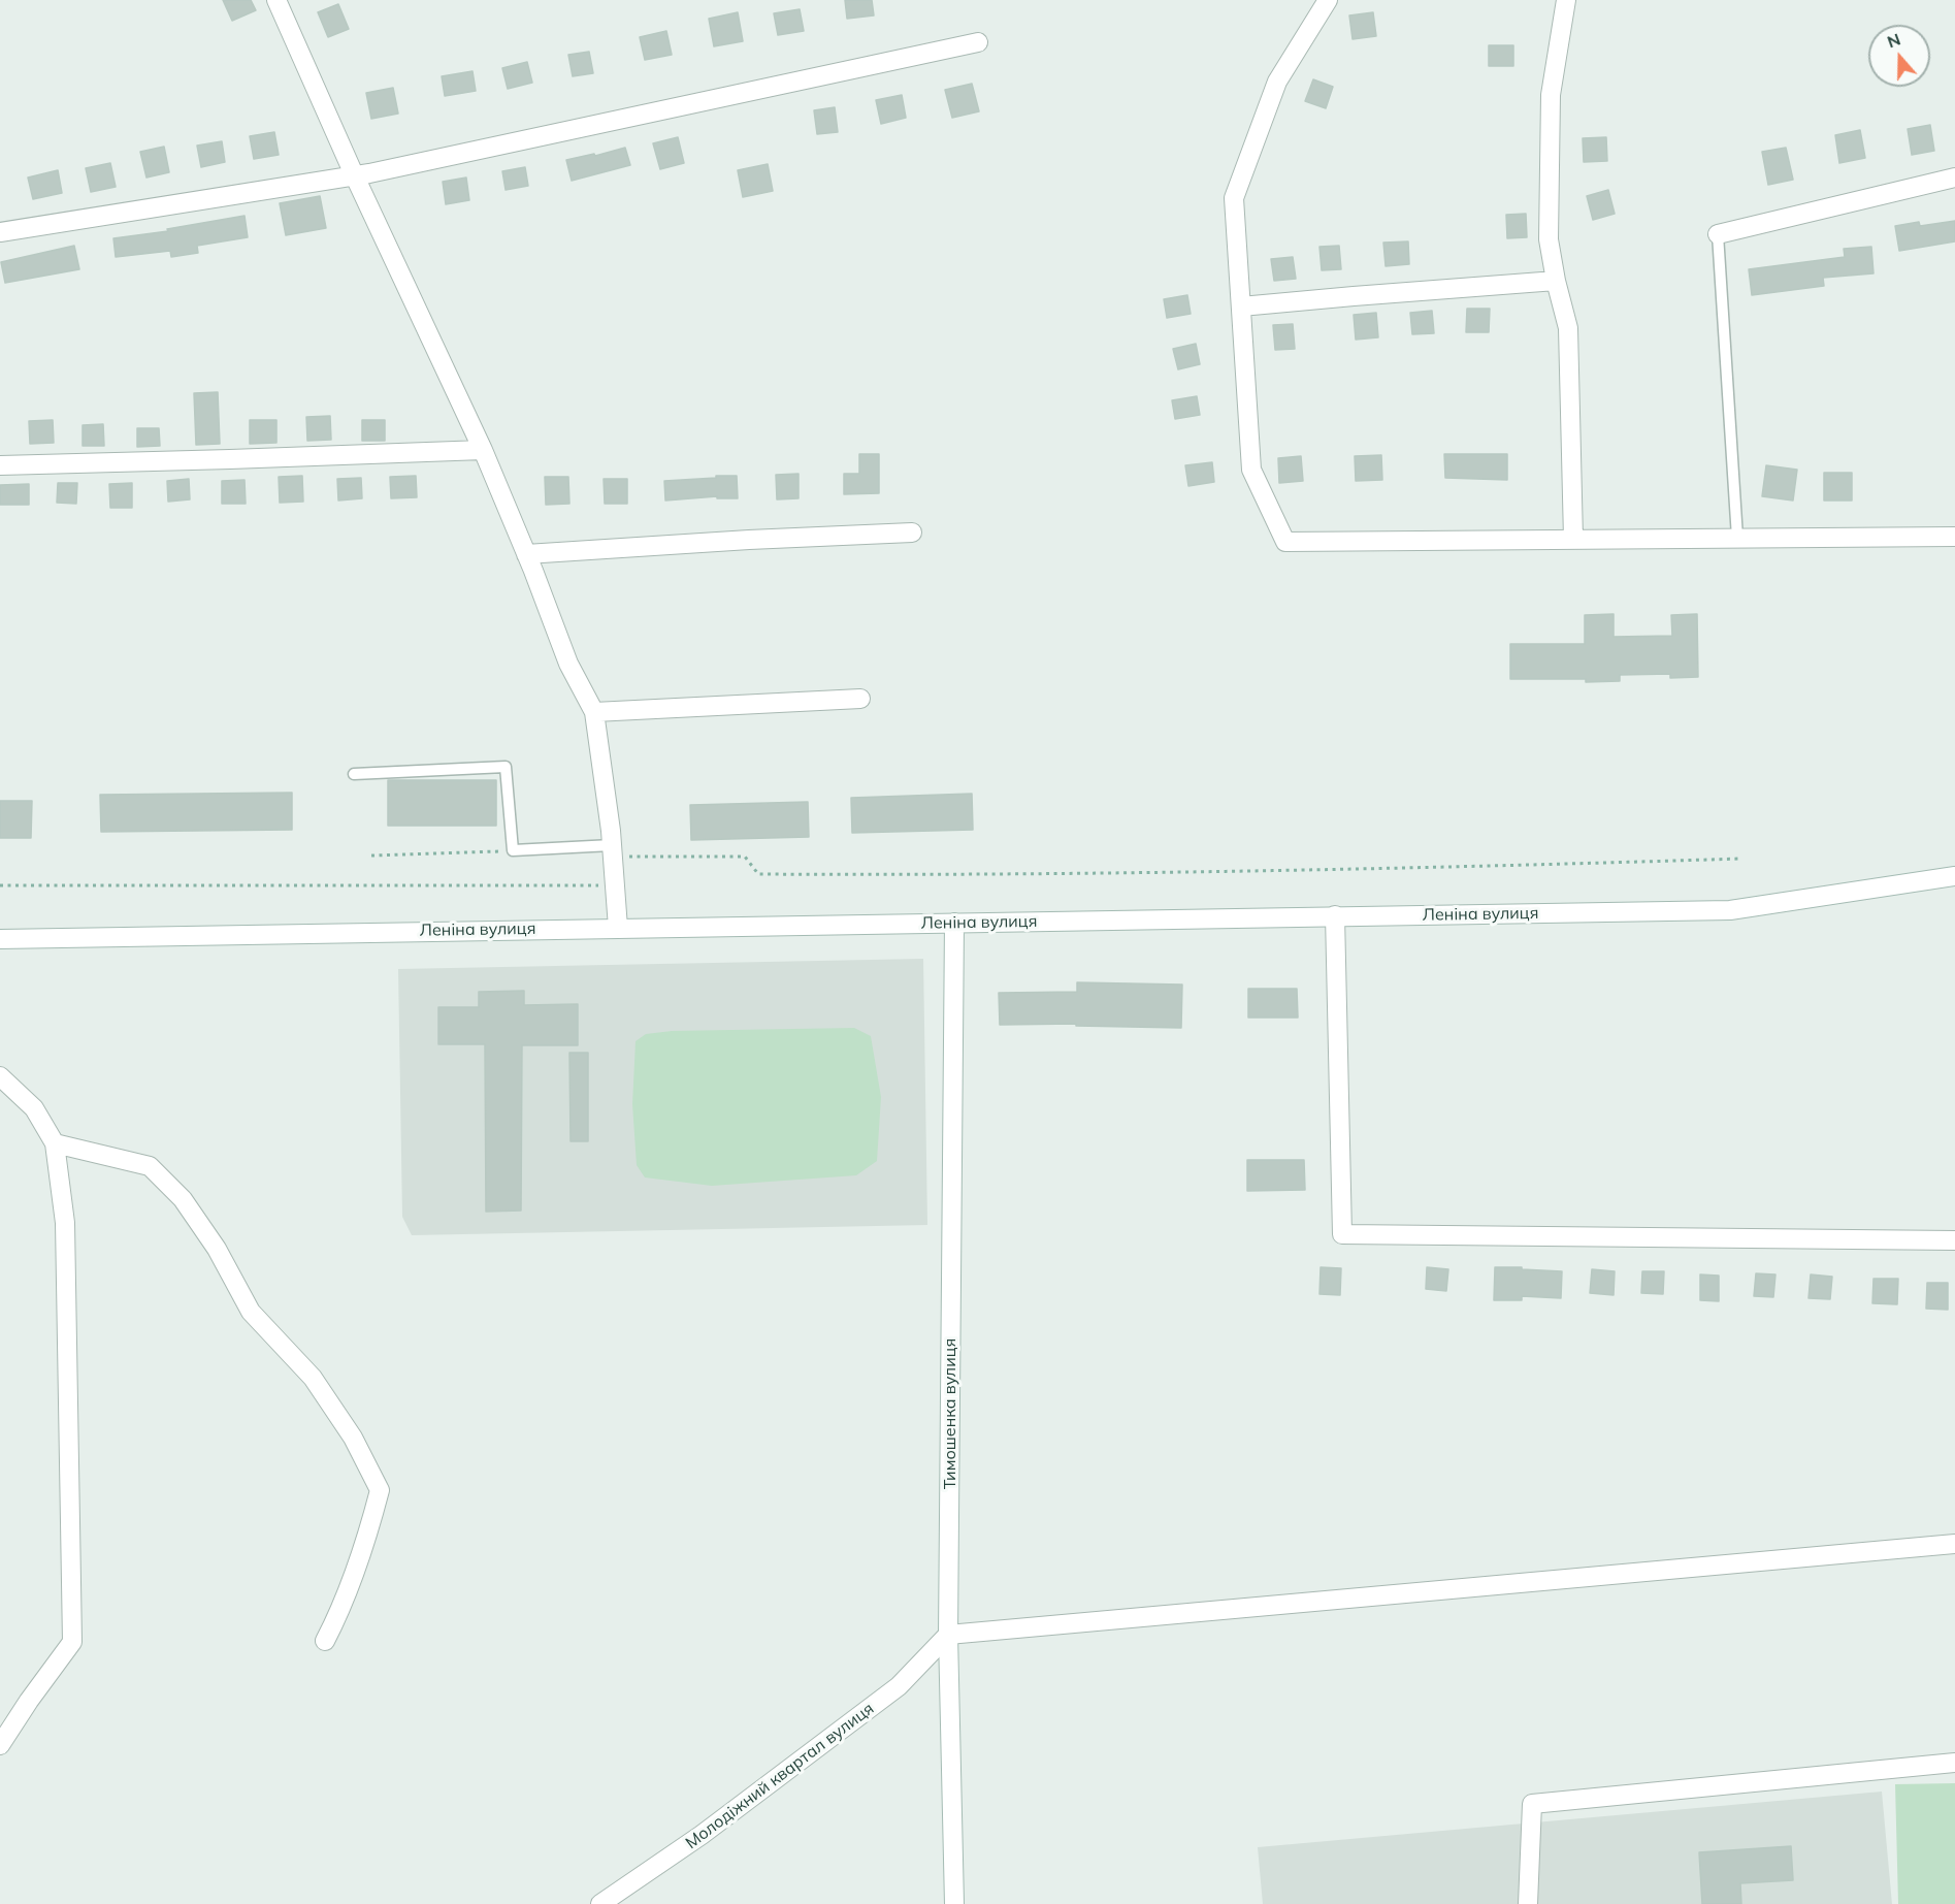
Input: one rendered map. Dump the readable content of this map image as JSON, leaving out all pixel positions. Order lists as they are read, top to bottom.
{
  "streets": {
    "street": ["Леніна вулиця", "Тимошенка вулиця", "Молодіжний квартал вулиця"]
  },
  "crossings": [
    ["Леніна вулиця", "Тимошенка вулиця"],
    ["Тимошенка вулиця", "Молодіжний квартал вулиця"]
  ],
  "north": "top"
}
